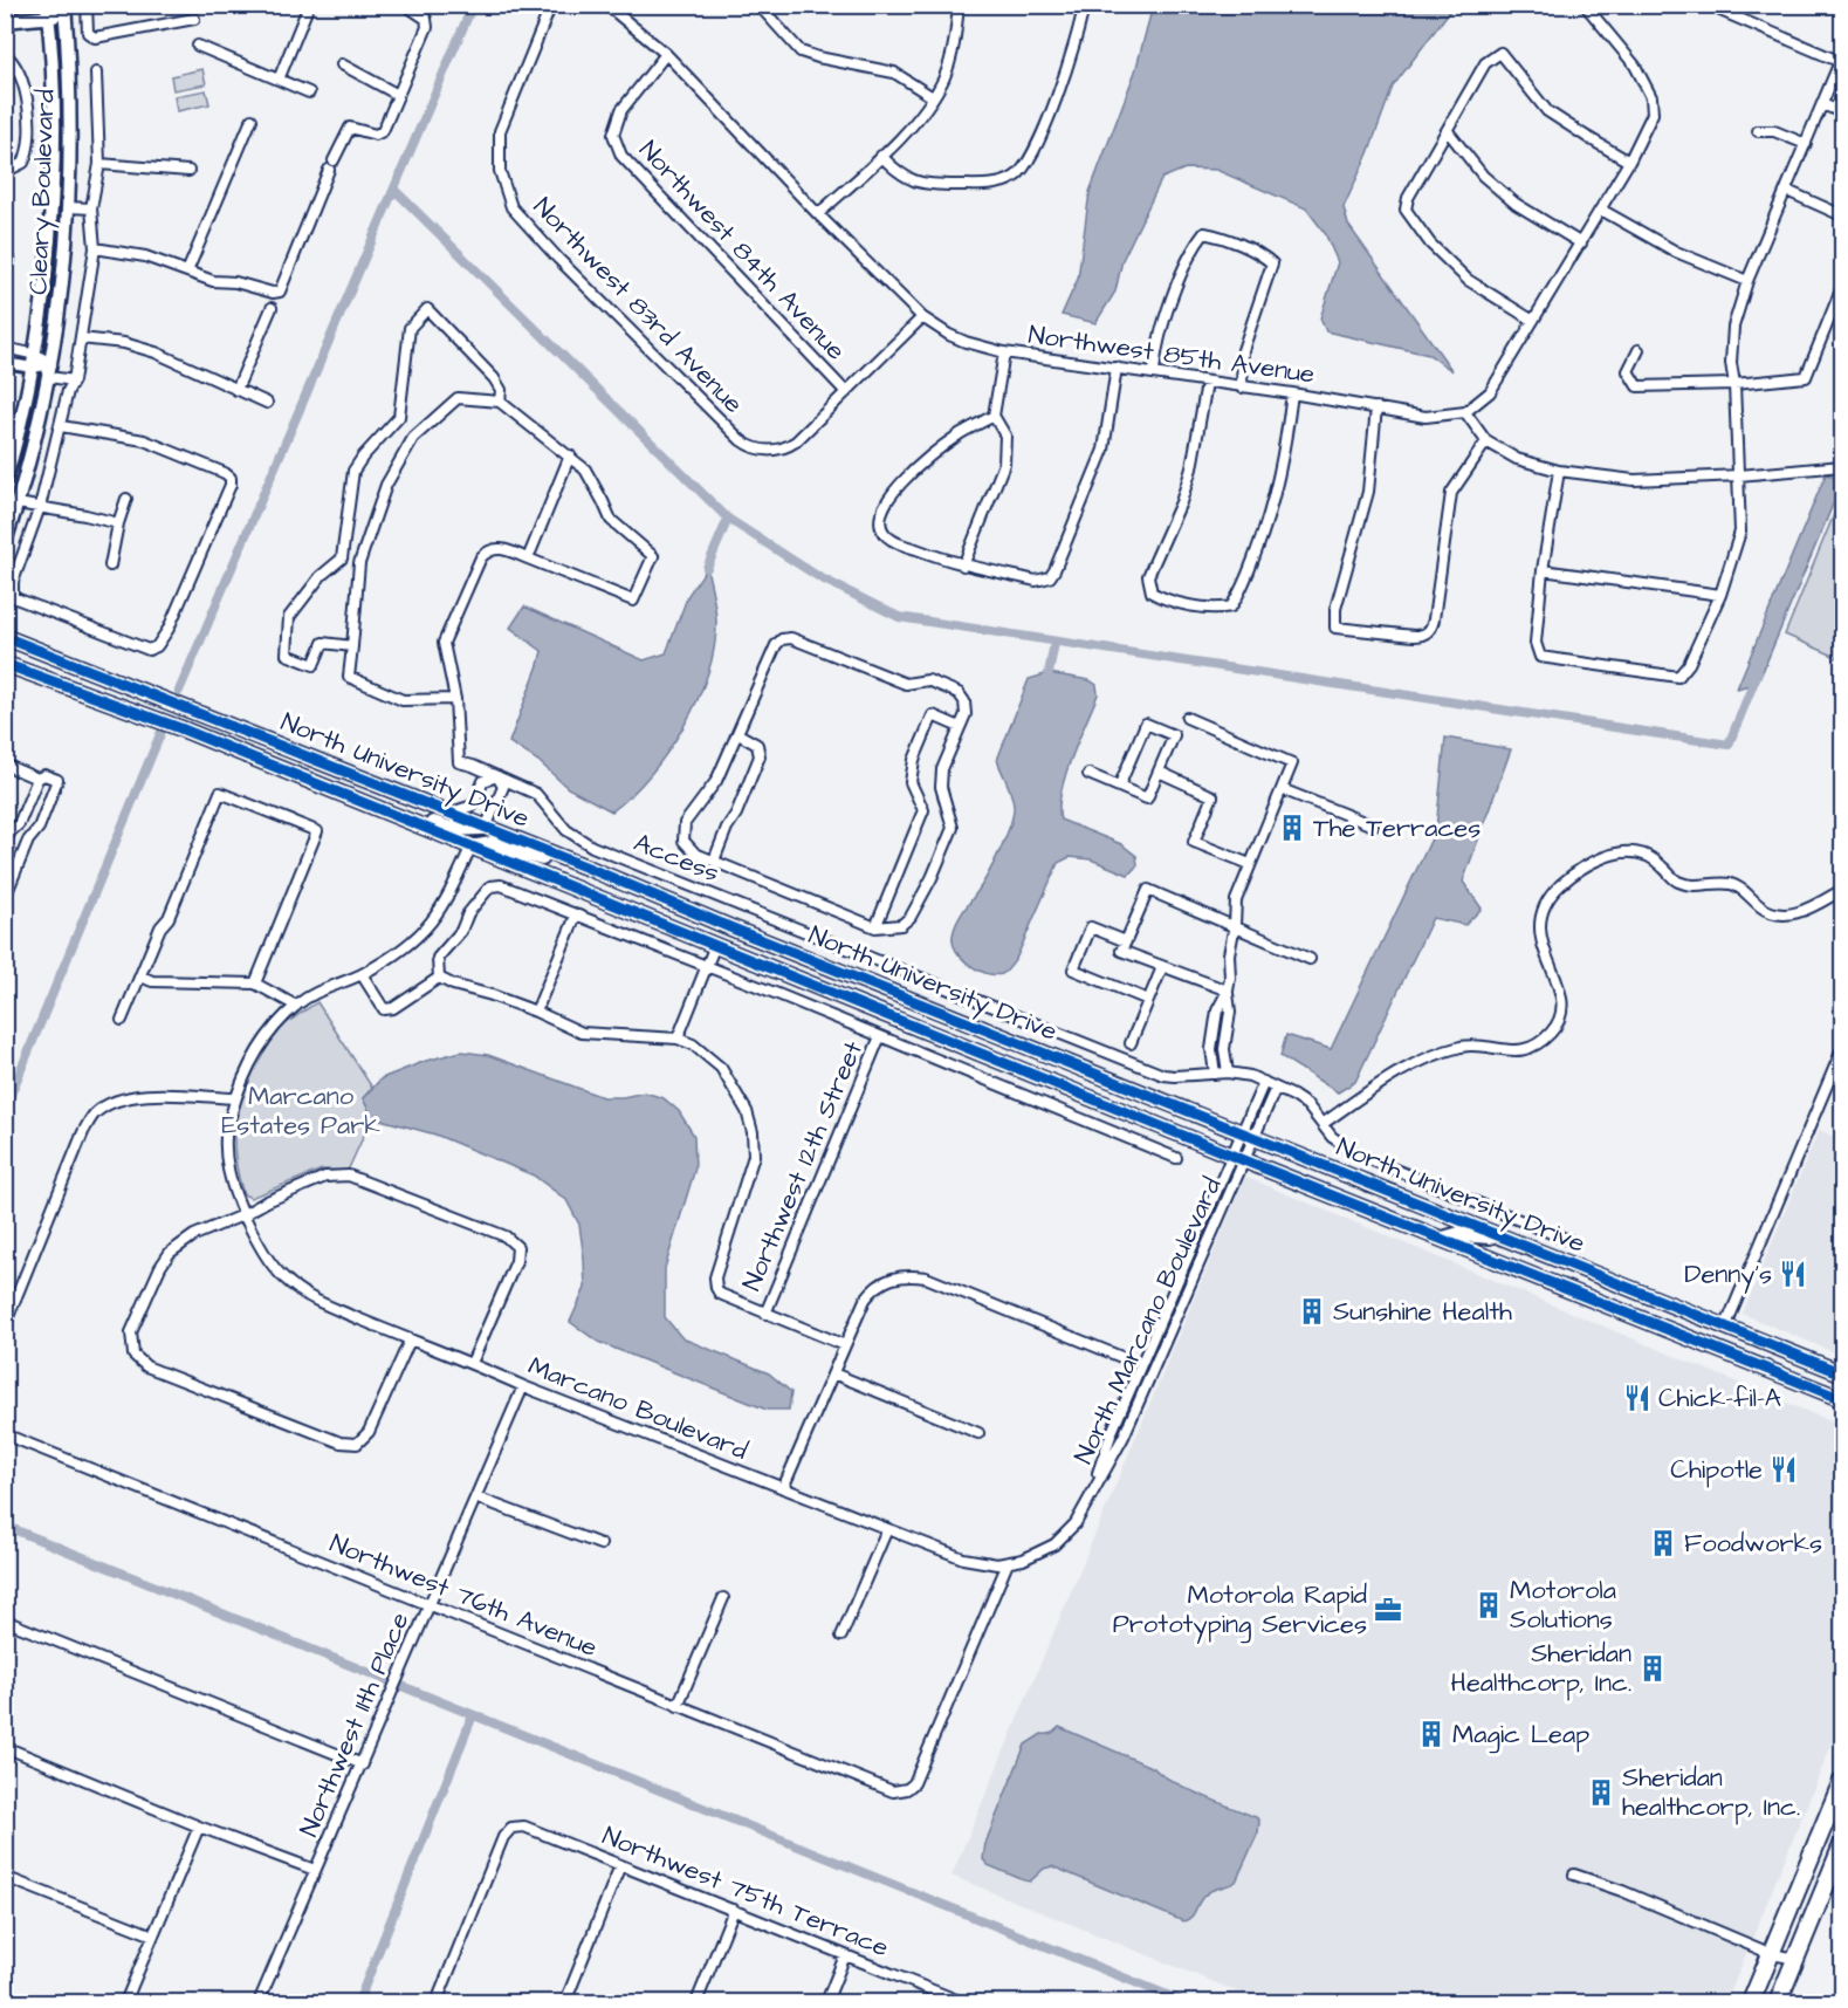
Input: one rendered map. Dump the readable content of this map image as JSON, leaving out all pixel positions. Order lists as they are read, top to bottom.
{
  "streets": {
    "main road": ["North University Drive"],
    "street": [
      "Cleary Boulevard",
      "Northwest 84th Avenue",
      "Northwest 83rd Avenue",
      "Northwest 85th Avenue",
      "Access",
      "Northwest 12th Street",
      "North Marcano Boulevard",
      "Marcano Boulevard",
      "Northwest 76th Avenue",
      "Northwest 11th Place",
      "Northwest 75th Terrace"
    ]
  },
  "crossings": [
    ["Northwest 84th Avenue", "Northwest 83rd Avenue"],
    ["Northwest 84th Avenue", "Northwest 85th Avenue"],
    ["North University Drive", "North Marcano Boulevard"],
    ["North University Drive", "Marcano Boulevard"],
    ["Access", "North Marcano Boulevard"],
    ["North Marcano Boulevard", "Marcano Boulevard"],
    ["Marcano Boulevard", "Northwest 76th Avenue"],
    ["Marcano Boulevard", "Northwest 11th Place"],
    ["Northwest 76th Avenue", "Northwest 11th Place"]
  ],
  "parks": ["Marcano Estates Park"],
  "places": {
    "building": [
      "The Terraces",
      "Sunshine Health",
      "Foodworks",
      "Motorola Solutions",
      "Sheridan Healthcorp, Inc.",
      "Magic Leap",
      "Sheridan healthcorp, Inc."
    ],
    "restaurant": ["Denny's", "Chick-fil-A", "Chipotle"],
    "office": ["Motorola Rapid Prototyping Services"]
  }
}
